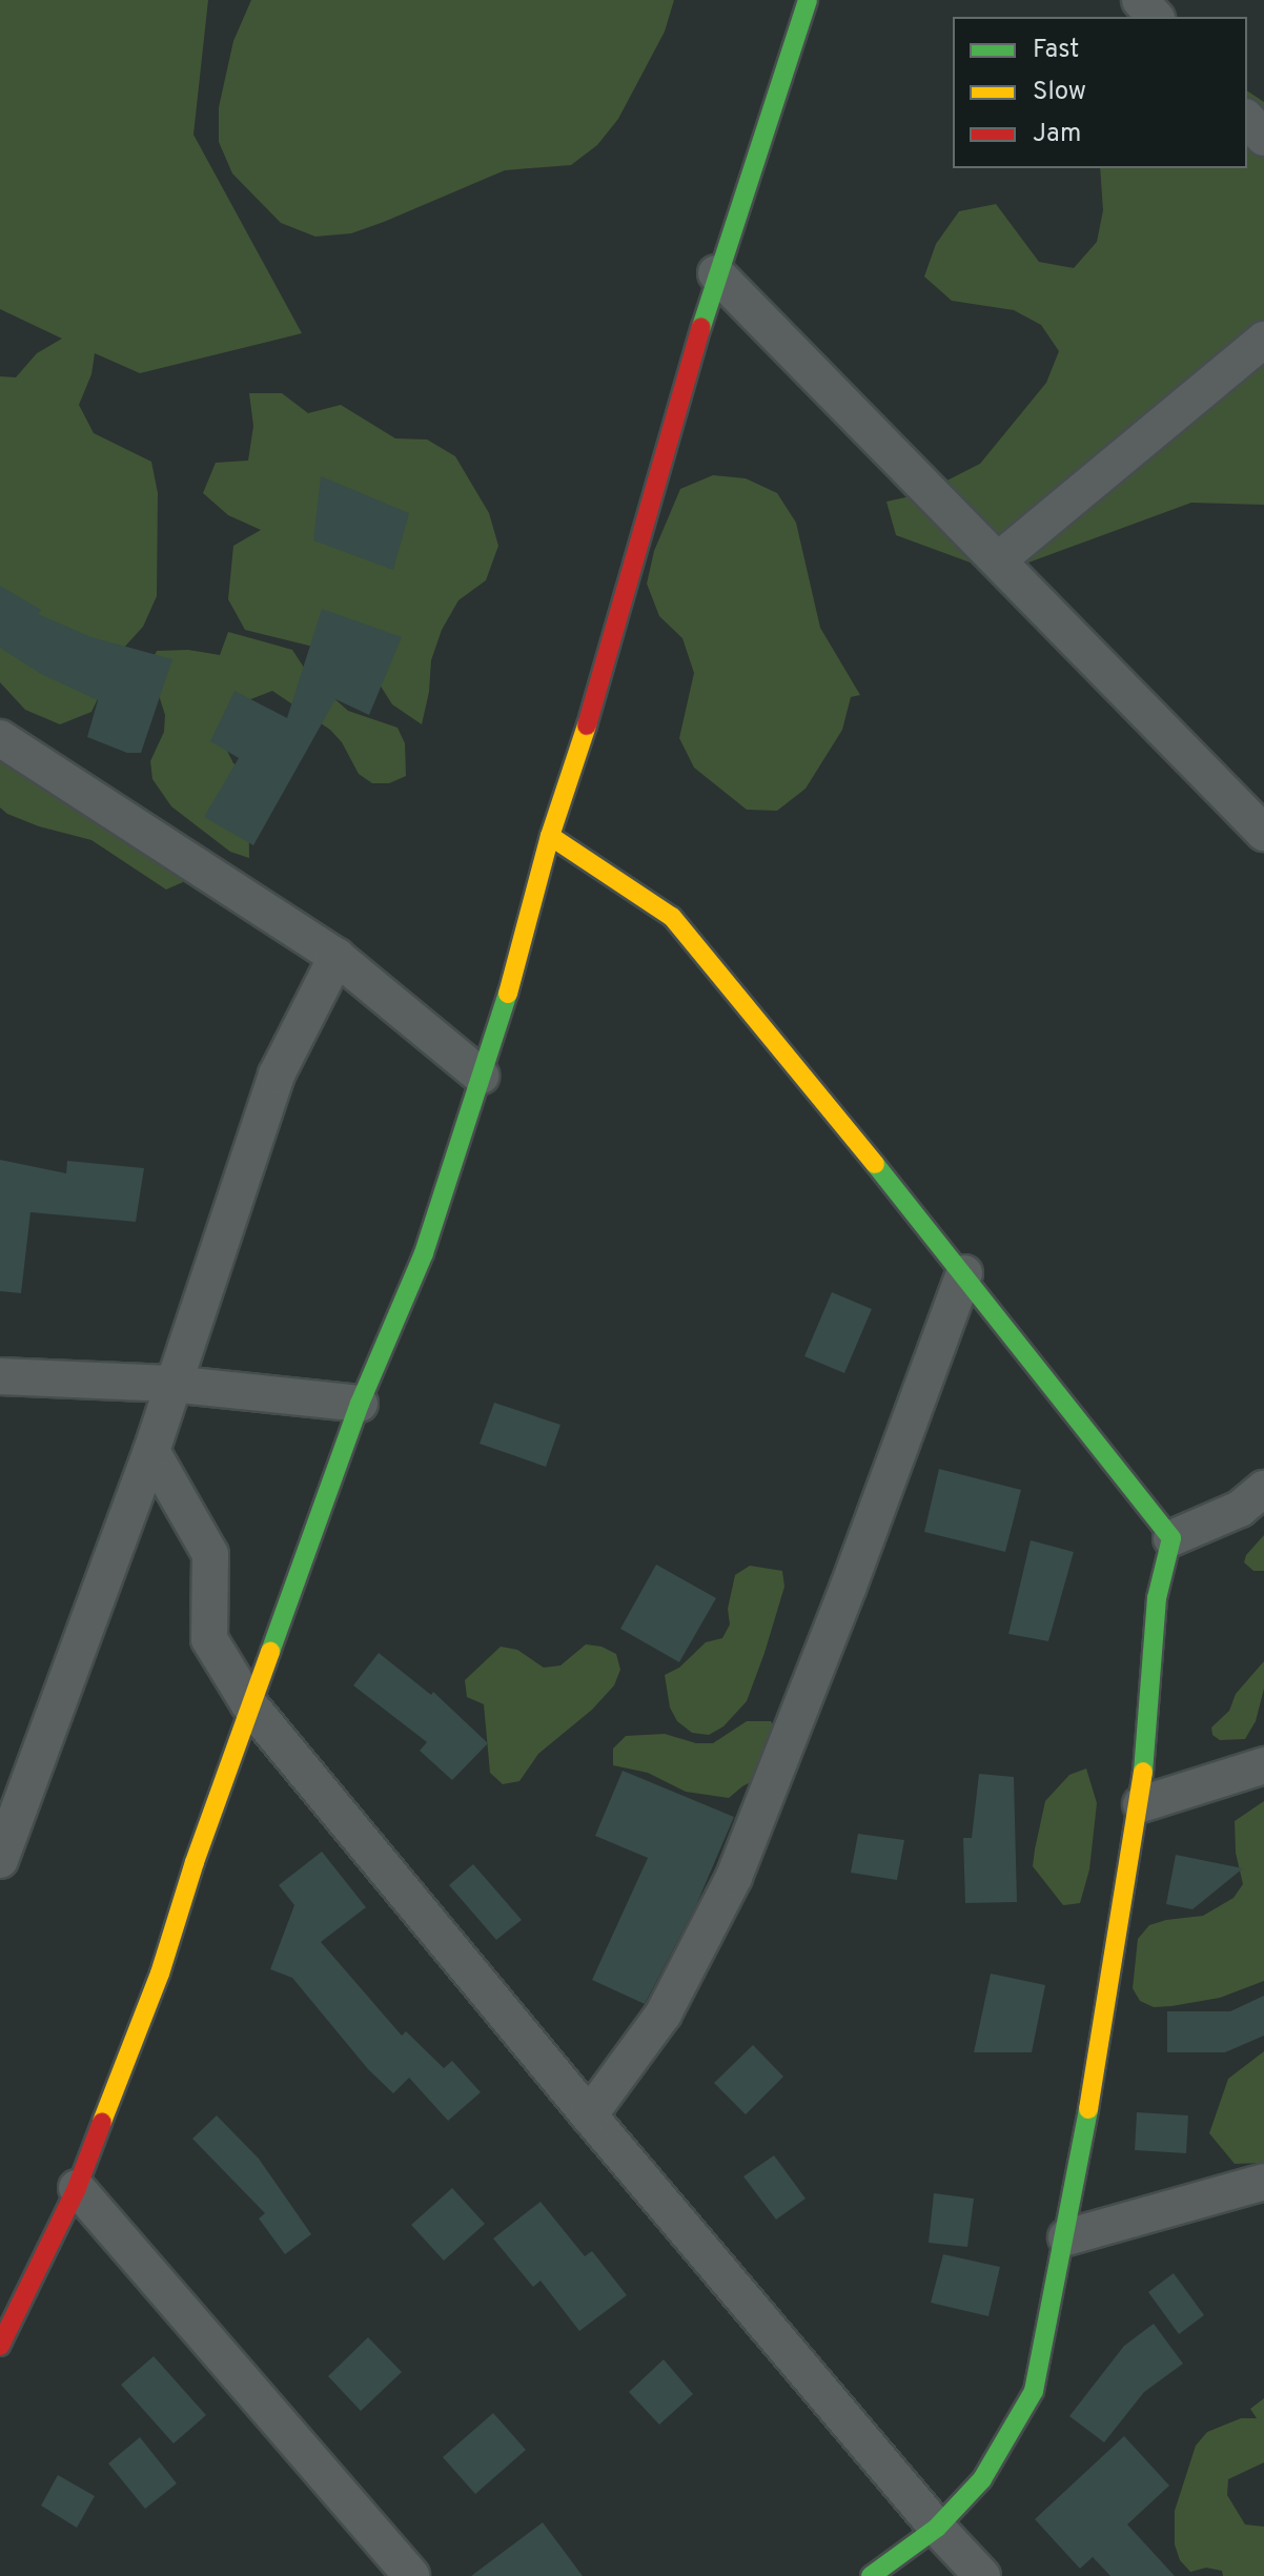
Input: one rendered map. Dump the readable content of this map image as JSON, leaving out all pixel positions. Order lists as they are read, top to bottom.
{
  "legend": ["Fast", "Slow", "Jam"]
}
